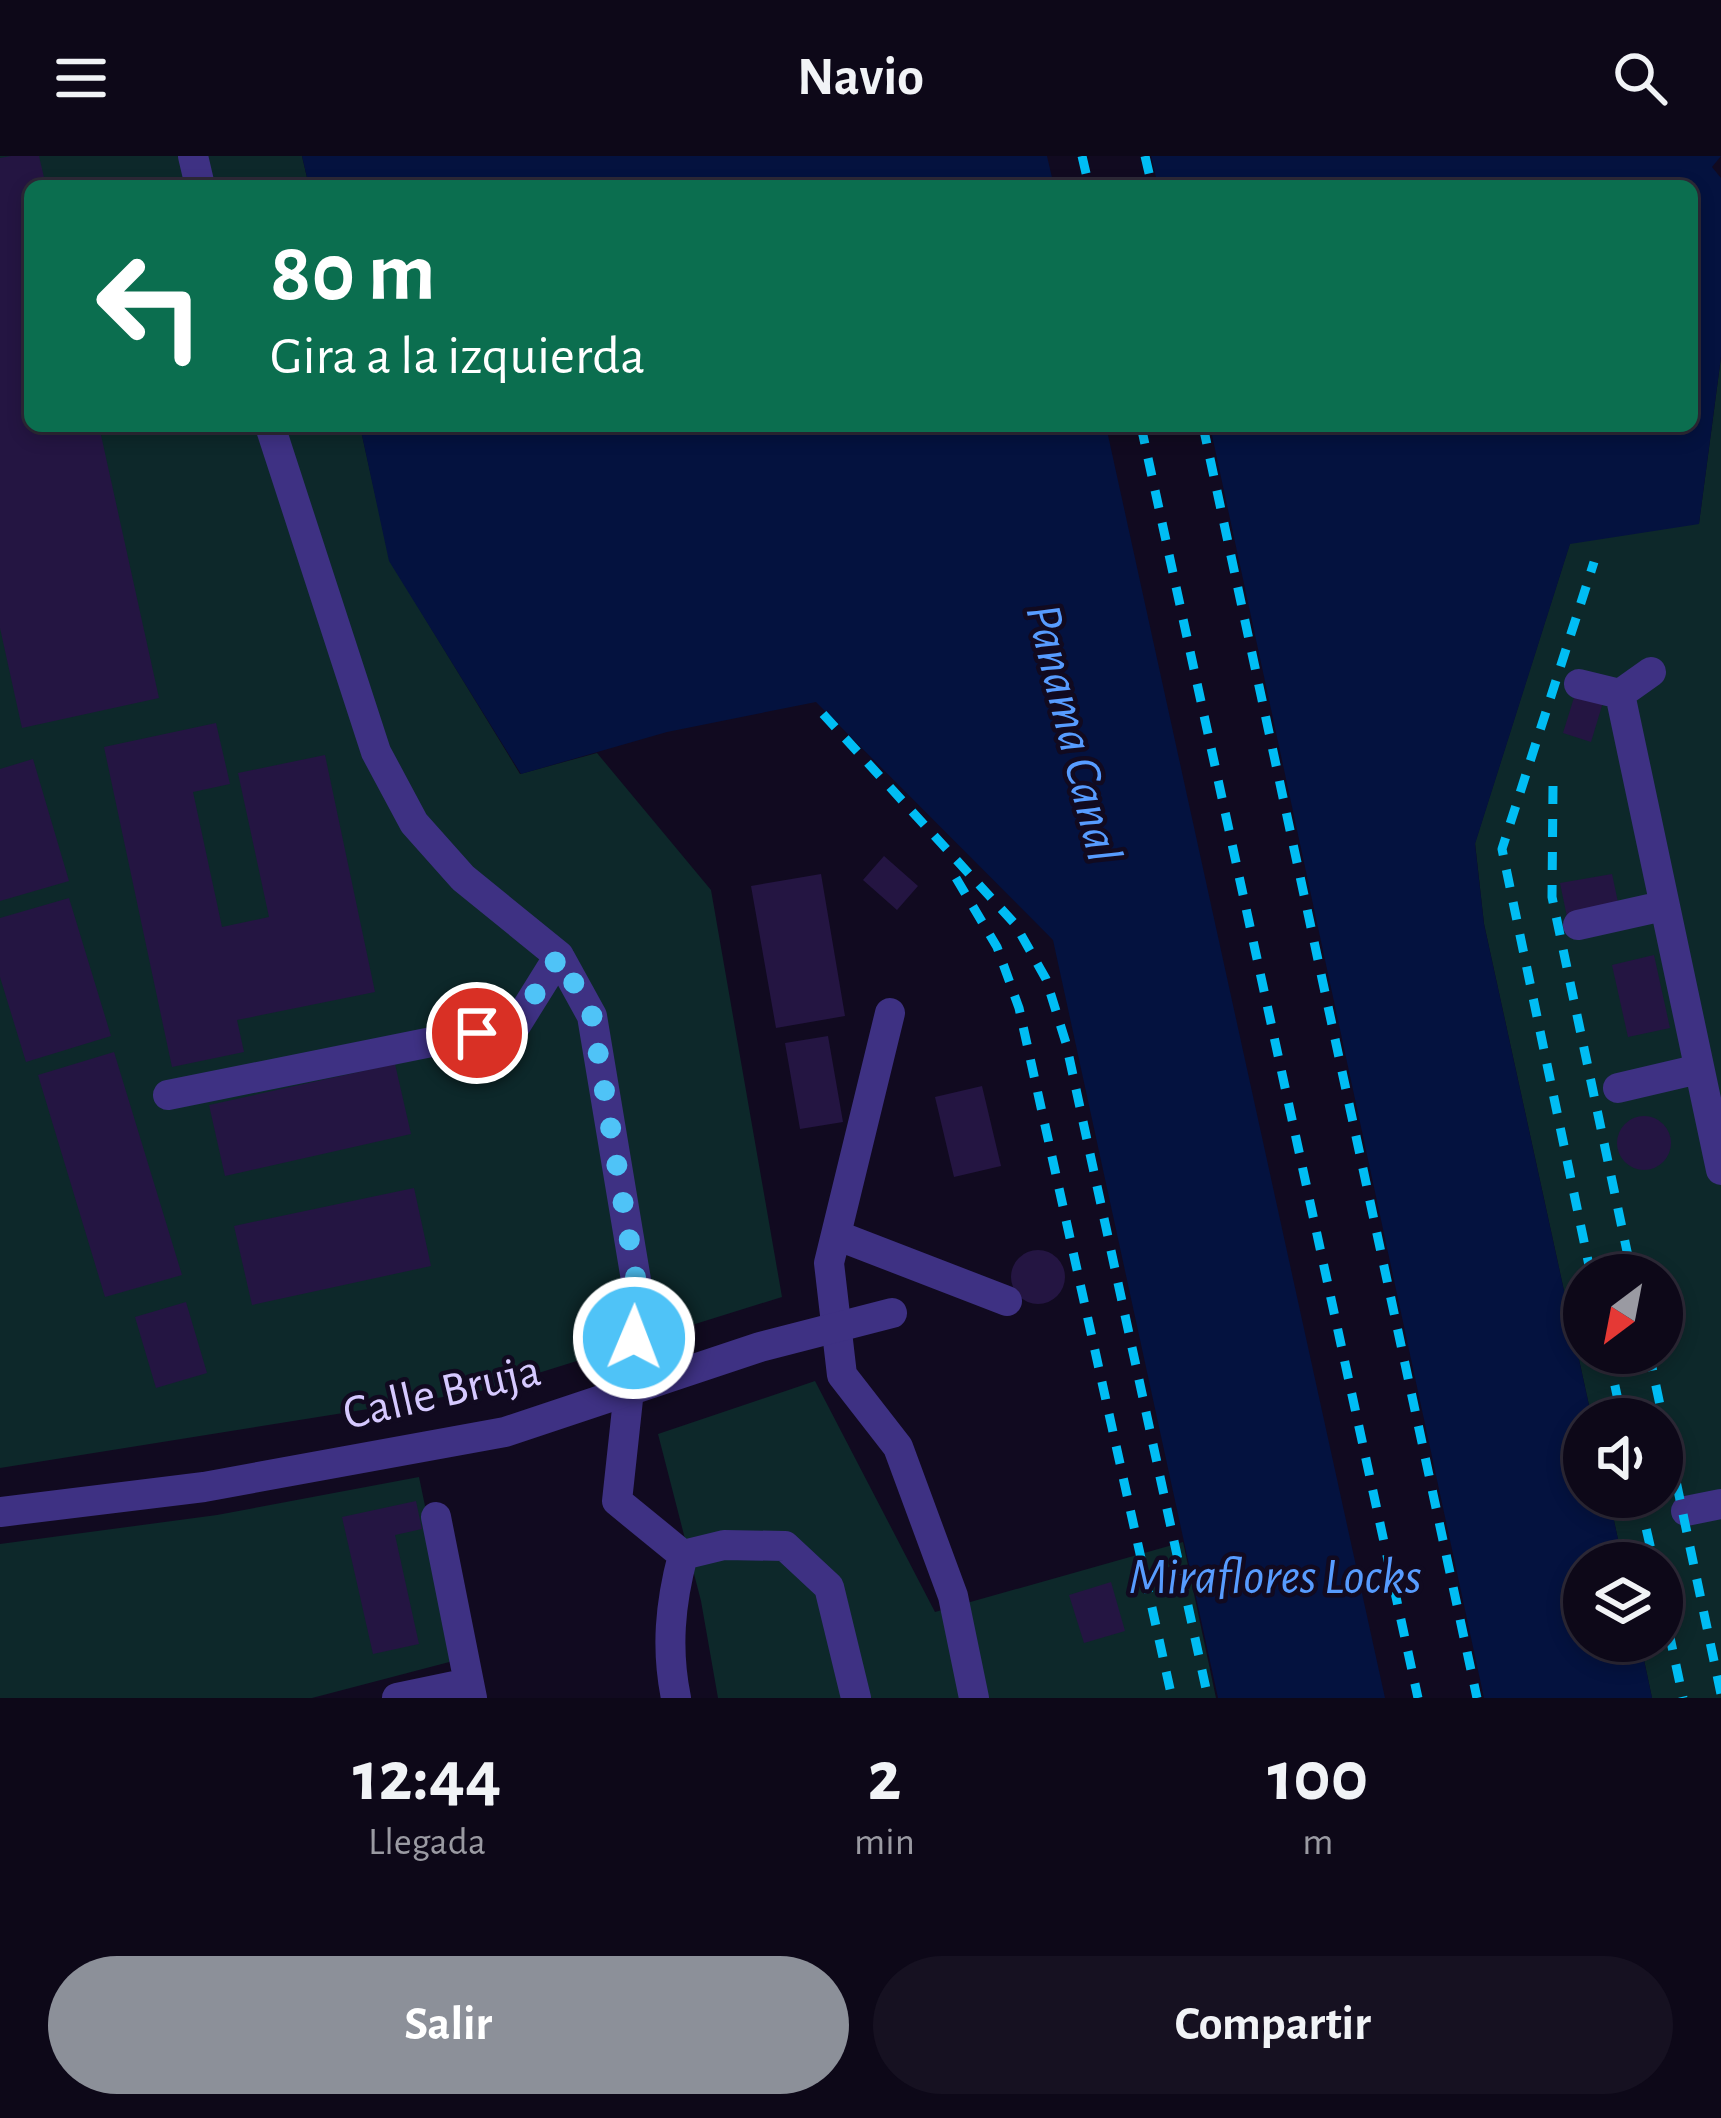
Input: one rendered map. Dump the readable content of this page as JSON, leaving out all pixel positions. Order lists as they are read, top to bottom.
{
  "streets": {
    "lane": ["Calle Bruja"]
  },
  "water": ["Panama Canal", "Miraflores Locks"],
  "north": "bottom left",
  "page": {
    "header": "Navio",
    "turn": ["80 m", "Gira a la izquierda"],
    "eta": [
      "12:44",
      "Llegada",
      "2",
      "min",
      "100",
      "m"
    ],
    "buttons": ["Salir", "Compartir"]
  }
}
